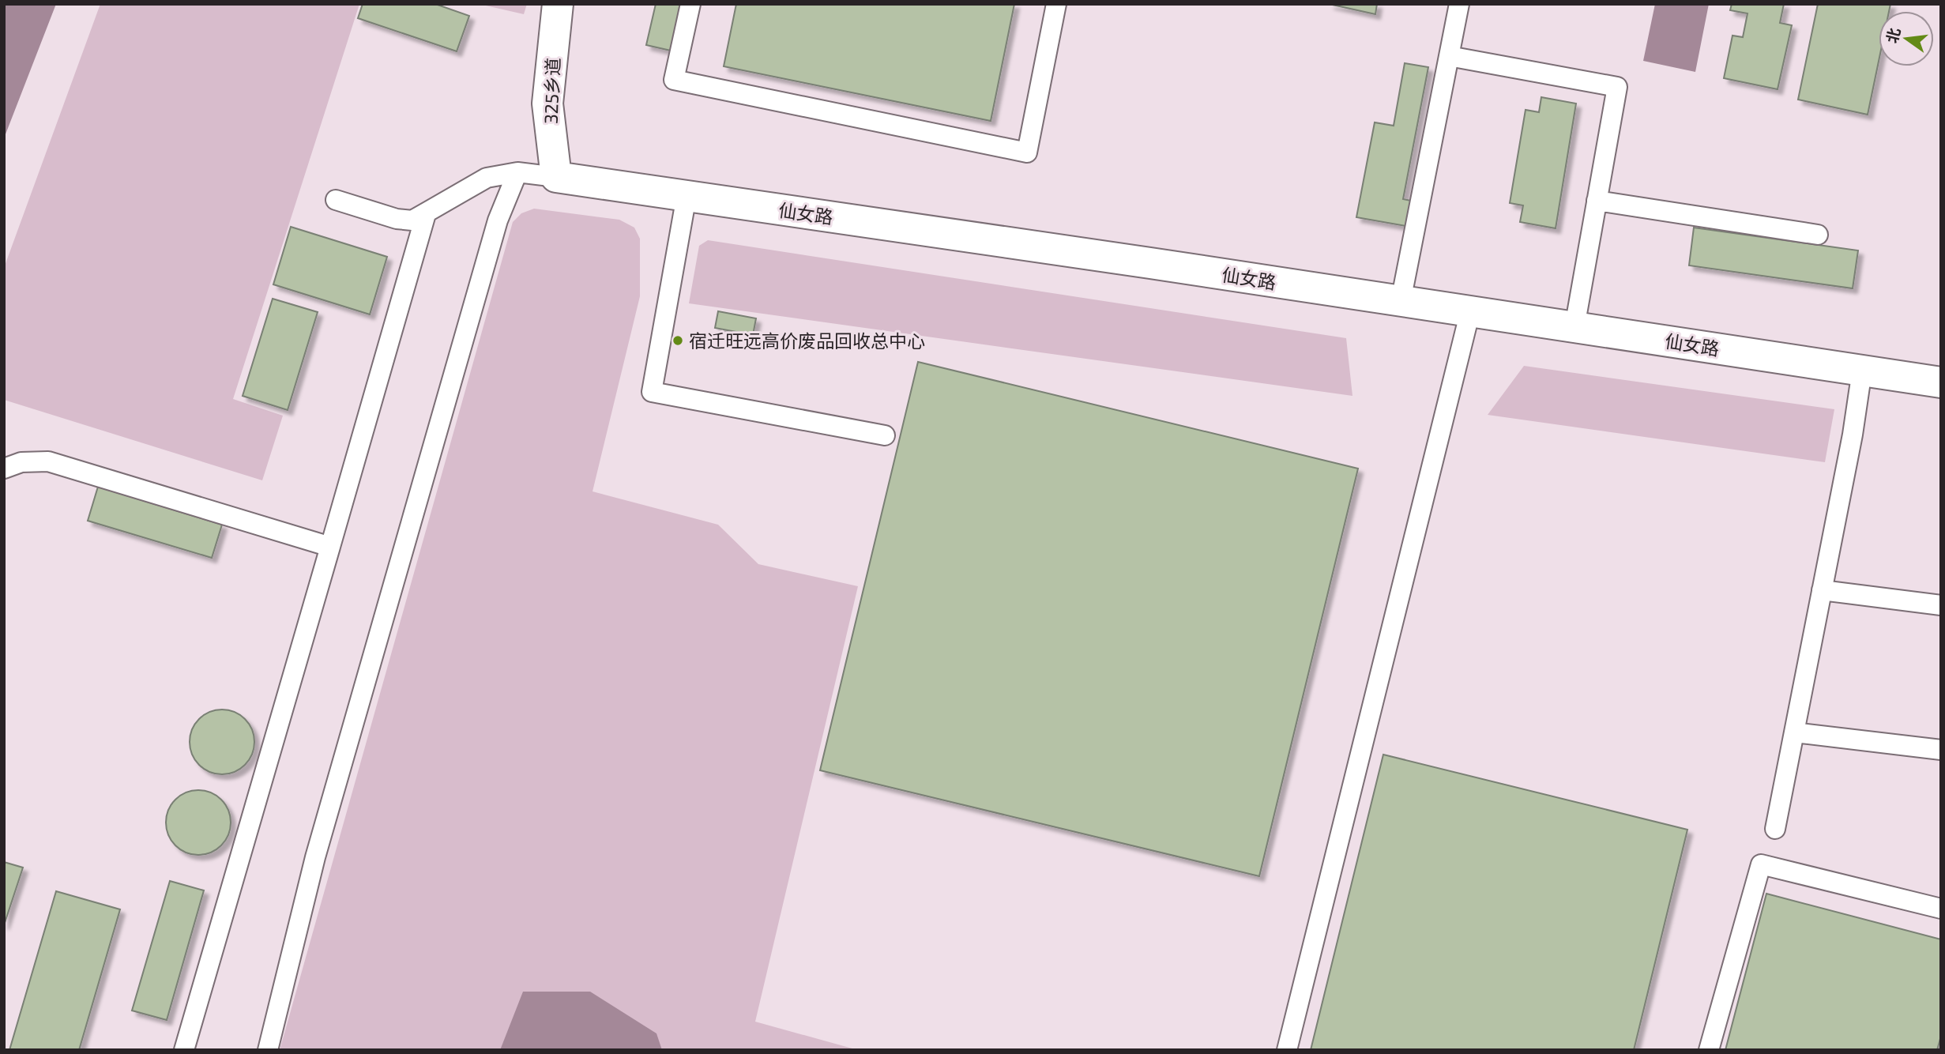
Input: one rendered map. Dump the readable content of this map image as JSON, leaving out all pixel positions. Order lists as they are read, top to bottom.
{
  "streets": {
    "street": ["325乡道", "仙女路"]
  },
  "crossings": [
    ["325乡道", "仙女路"]
  ],
  "places": ["宿迁旺远高价废品回收总中心"],
  "north": "left"
}
